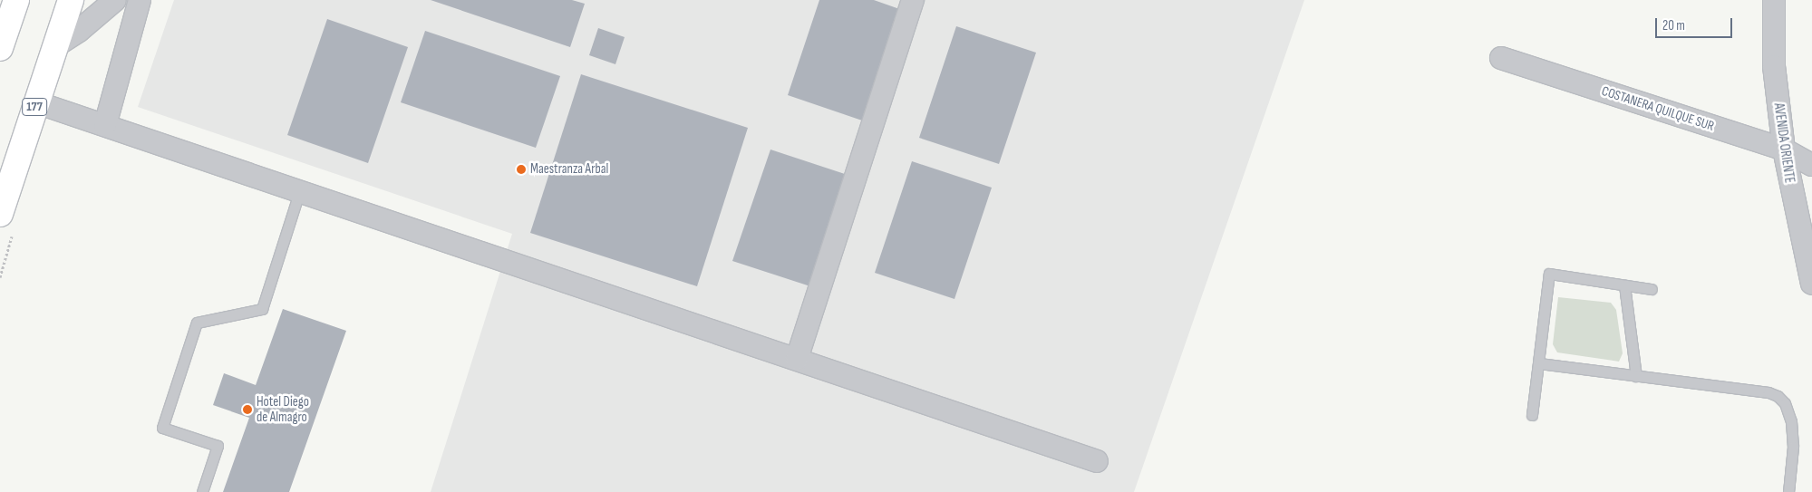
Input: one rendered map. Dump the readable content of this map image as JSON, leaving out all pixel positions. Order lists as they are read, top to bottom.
{
  "streets": {
    "main road": ["177"],
    "street": ["COSTANERA QUILQUE SUR", "AVENIDA ORIENTE"]
  },
  "crossings": [
    ["COSTANERA QUILQUE SUR", "AVENIDA ORIENTE"]
  ],
  "places": ["Maestranza Arbal", "Hotel Diego de Almagro"],
  "scale_bar": "20 m"
}
